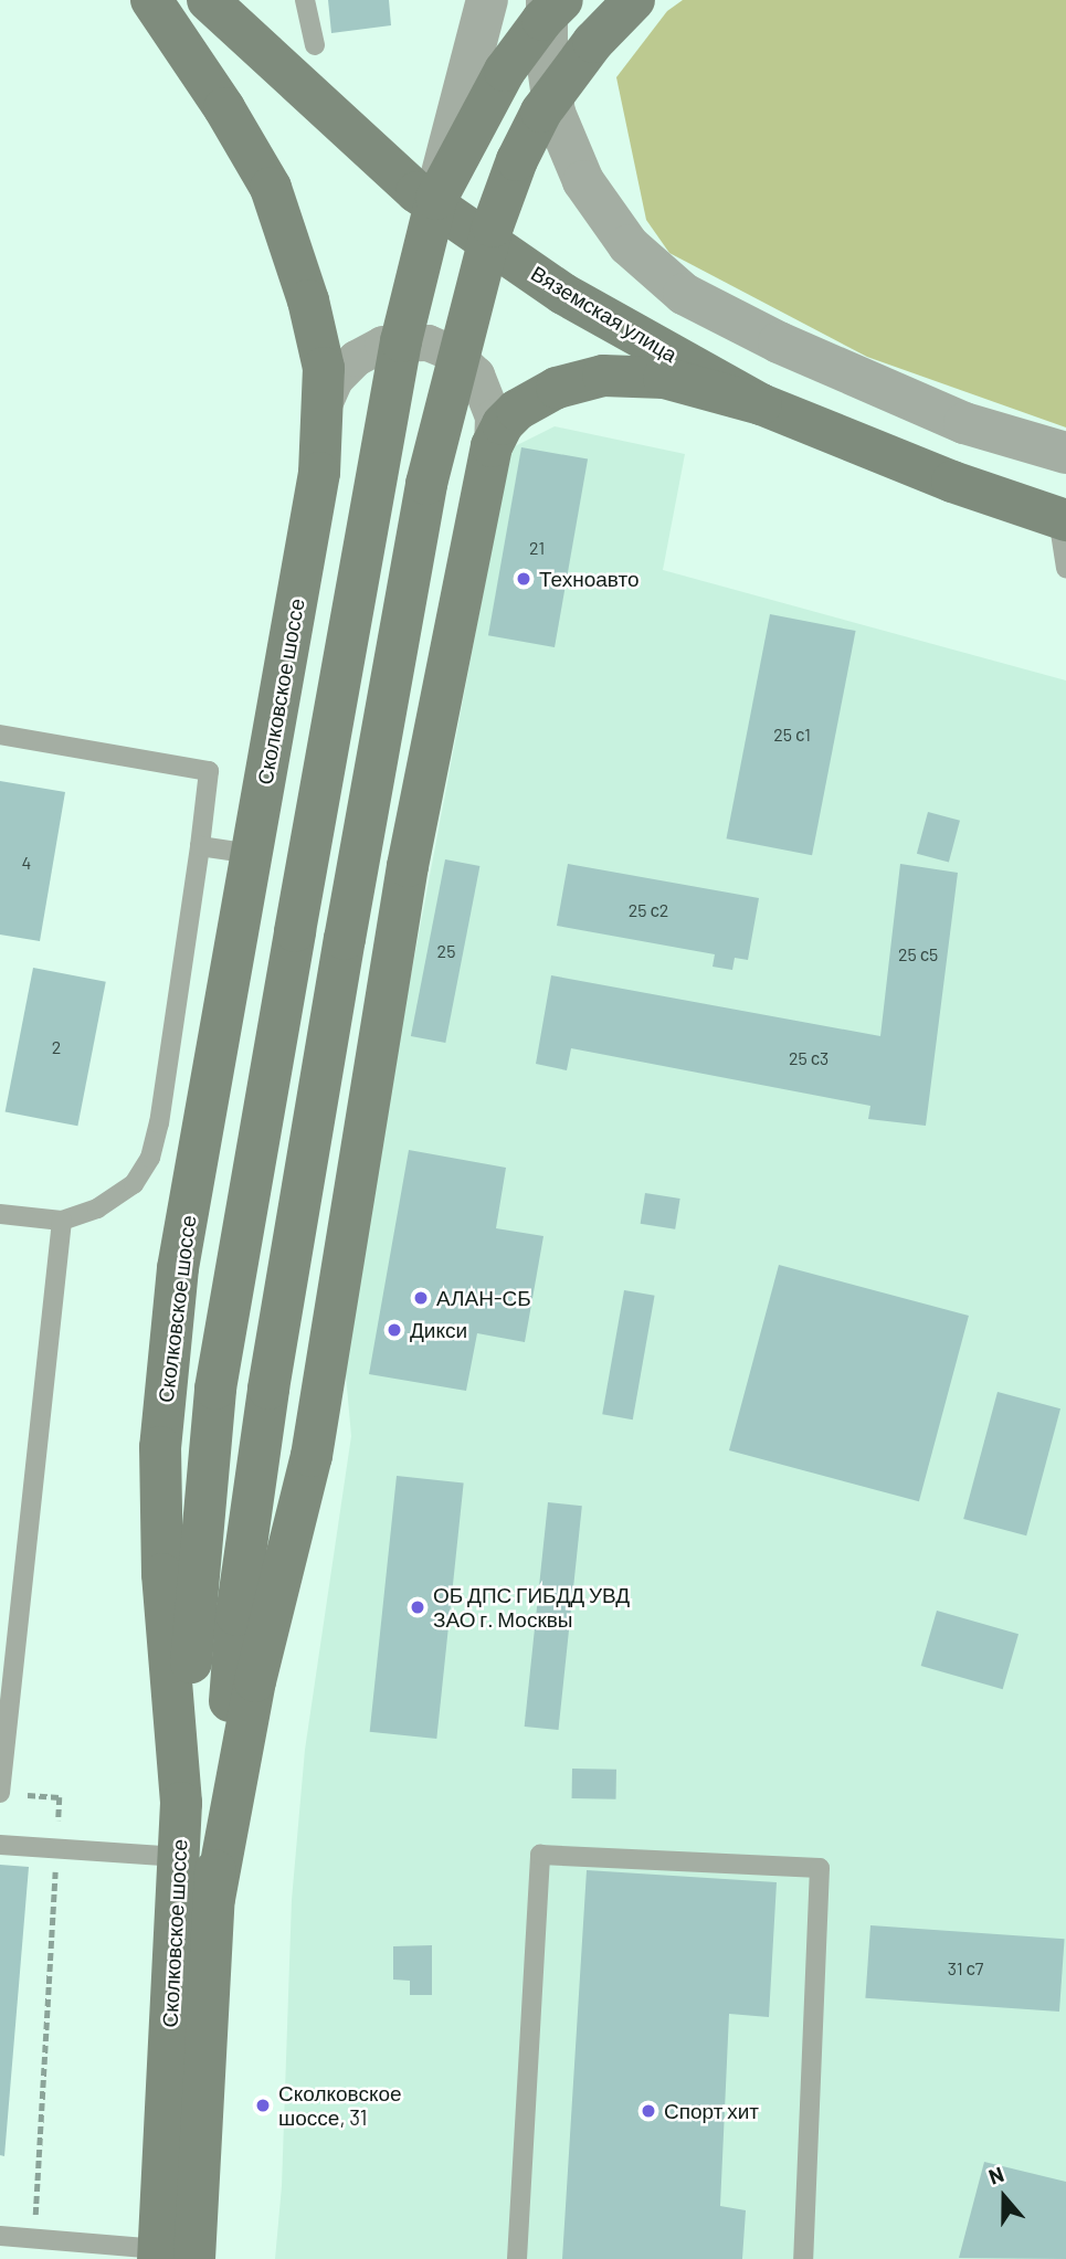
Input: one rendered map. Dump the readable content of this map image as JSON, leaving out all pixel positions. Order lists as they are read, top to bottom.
{
  "streets": {
    "main road": ["Вяземская улица", "Сколковское шоссе"]
  },
  "places": [
    "Техноавто",
    "АЛАН-СБ",
    "Дикси",
    "ОБ ДПС ГИБДД УВД ЗАО г. Москвы",
    "Сколковское шоссе, 31",
    "Спорт хит"
  ],
  "house_numbers": [
    "21",
    "25 с1",
    "4",
    "25 с2",
    "25",
    "25 с5",
    "2",
    "25 с3",
    "31 с7"
  ],
  "north": "top"
}
